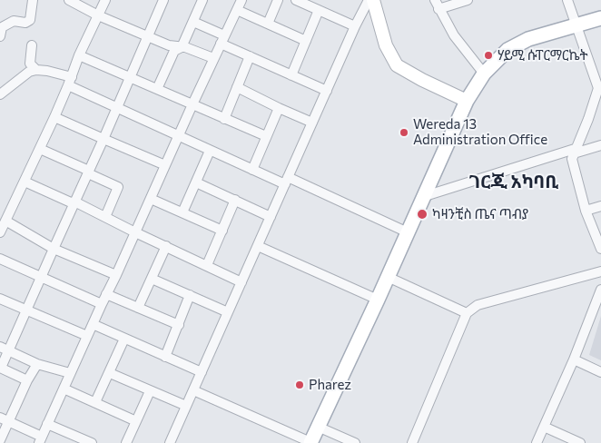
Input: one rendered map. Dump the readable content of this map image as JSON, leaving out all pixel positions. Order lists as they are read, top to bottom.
{
  "districts": ["ገርጂ አካባቢ"],
  "places": [
    "ሃይሚ ሱፐርማርኬት",
    "Wereda 13 Administration Office",
    "ካዛንቺስ ጤና ጣብያ",
    "Pharez"
  ]
}
